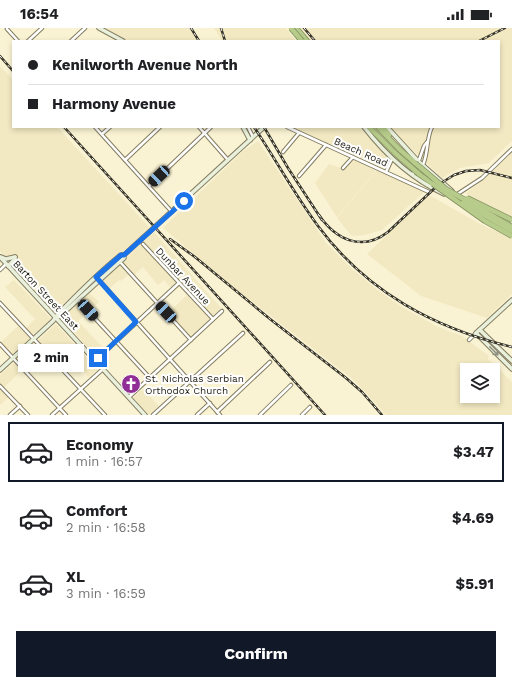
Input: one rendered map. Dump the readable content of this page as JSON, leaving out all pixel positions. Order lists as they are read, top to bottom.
{
  "streets": {
    "main road": ["Barton Street East"],
    "street": ["Beach Road", "Dunbar Avenue"]
  },
  "places": {
    "church": ["St. Nicholas Serbian Orthodox Church"]
  },
  "page": {
    "status": "16:54",
    "banner": ["Kenilworth Avenue North", "Harmony Avenue"],
    "bubble": "2 min",
    "list": [
      {
        "name": "Economy",
        "note": "1 min · 16:57",
        "value": "$3.47"
      },
      {
        "name": "Comfort",
        "note": "2 min · 16:58",
        "value": "$4.69"
      },
      {
        "name": "XL",
        "note": "3 min · 16:59",
        "value": "$5.91"
      }
    ],
    "buttons": "Confirm"
  }
}
